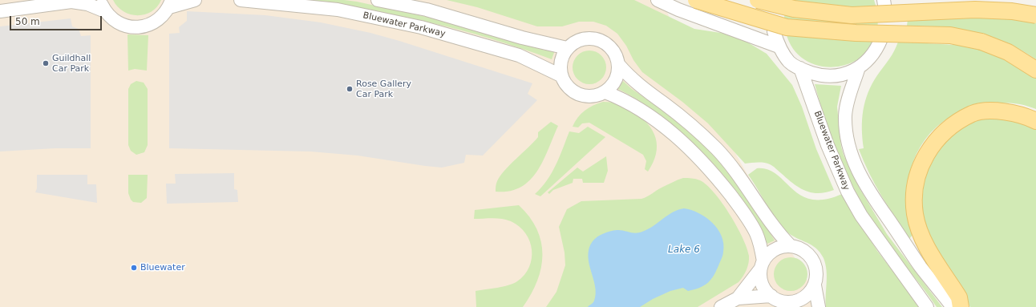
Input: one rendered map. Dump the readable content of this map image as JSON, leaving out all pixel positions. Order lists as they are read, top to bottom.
{
  "streets": {
    "street": ["Bluewater Parkway"]
  },
  "water": ["Lake 6"],
  "places": ["Guildhall Car Park", "Rose Gallery Car Park", "Bluewater"],
  "scale_bar": "50 m"
}
